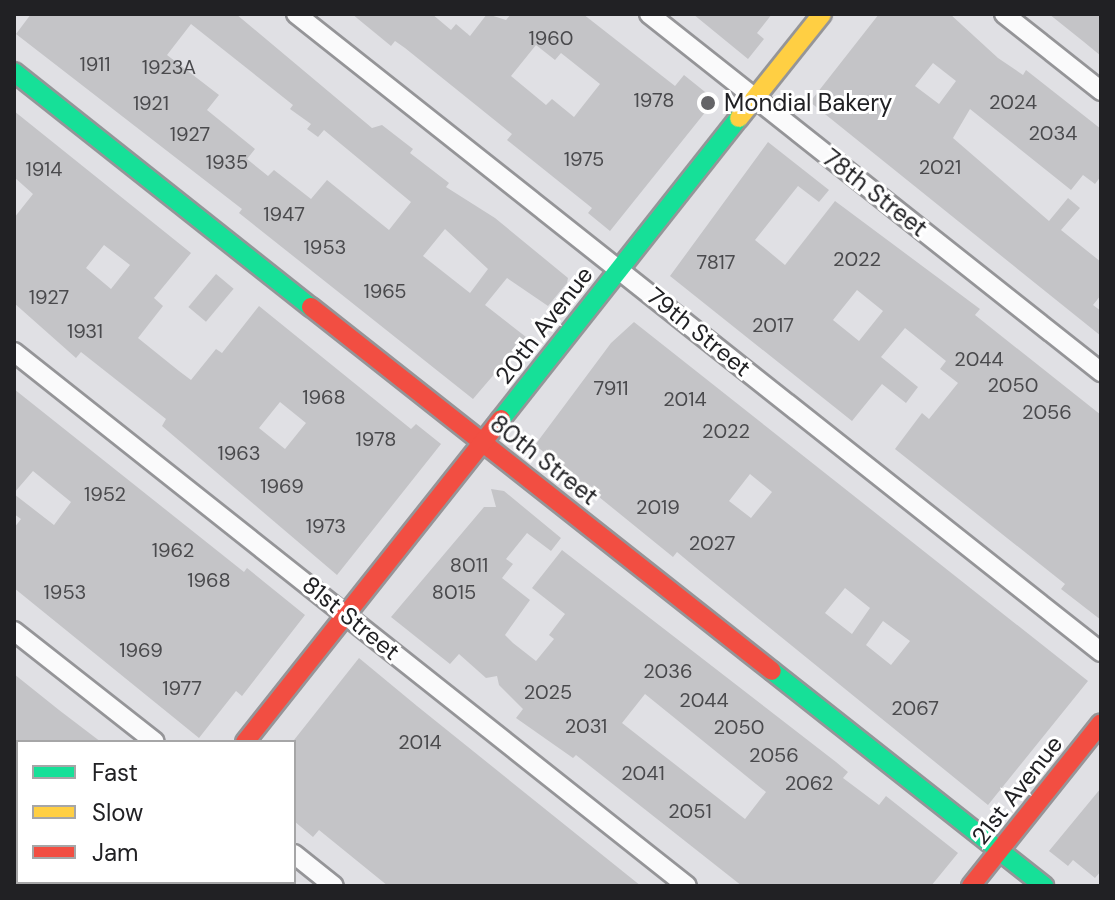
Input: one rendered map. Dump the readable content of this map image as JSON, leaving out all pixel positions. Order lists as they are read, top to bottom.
{
  "streets": {
    "street": [
      "78th Street",
      "20th Avenue",
      "79th Street",
      "80th Street",
      "81st Street",
      "21st Avenue"
    ]
  },
  "crossings": [
    ["78th Street", "20th Avenue"],
    ["20th Avenue", "79th Street"],
    ["20th Avenue", "80th Street"],
    ["20th Avenue", "81st Street"],
    ["80th Street", "21st Avenue"]
  ],
  "places": ["Mondial Bakery"],
  "house_numbers": [
    "1960",
    "1911",
    "1923A",
    "1978",
    "2024",
    "1921",
    "2034",
    "1927",
    "1975",
    "1935",
    "2021",
    "1914",
    "1947",
    "1953",
    "2022",
    "7817",
    "1965",
    "1927",
    "2017",
    "1931",
    "2044",
    "2050",
    "7911",
    "1968",
    "2014",
    "2056",
    "2022",
    "1978",
    "1963",
    "1969",
    "1952",
    "2019",
    "1973",
    "2027",
    "1962",
    "8011",
    "1968",
    "1953",
    "8015",
    "1969",
    "2036",
    "1977",
    "2025",
    "2044",
    "2067",
    "2031",
    "2050",
    "2014",
    "2056",
    "2041",
    "2062",
    "2051"
  ],
  "legend": ["Fast", "Slow", "Jam"]
}
